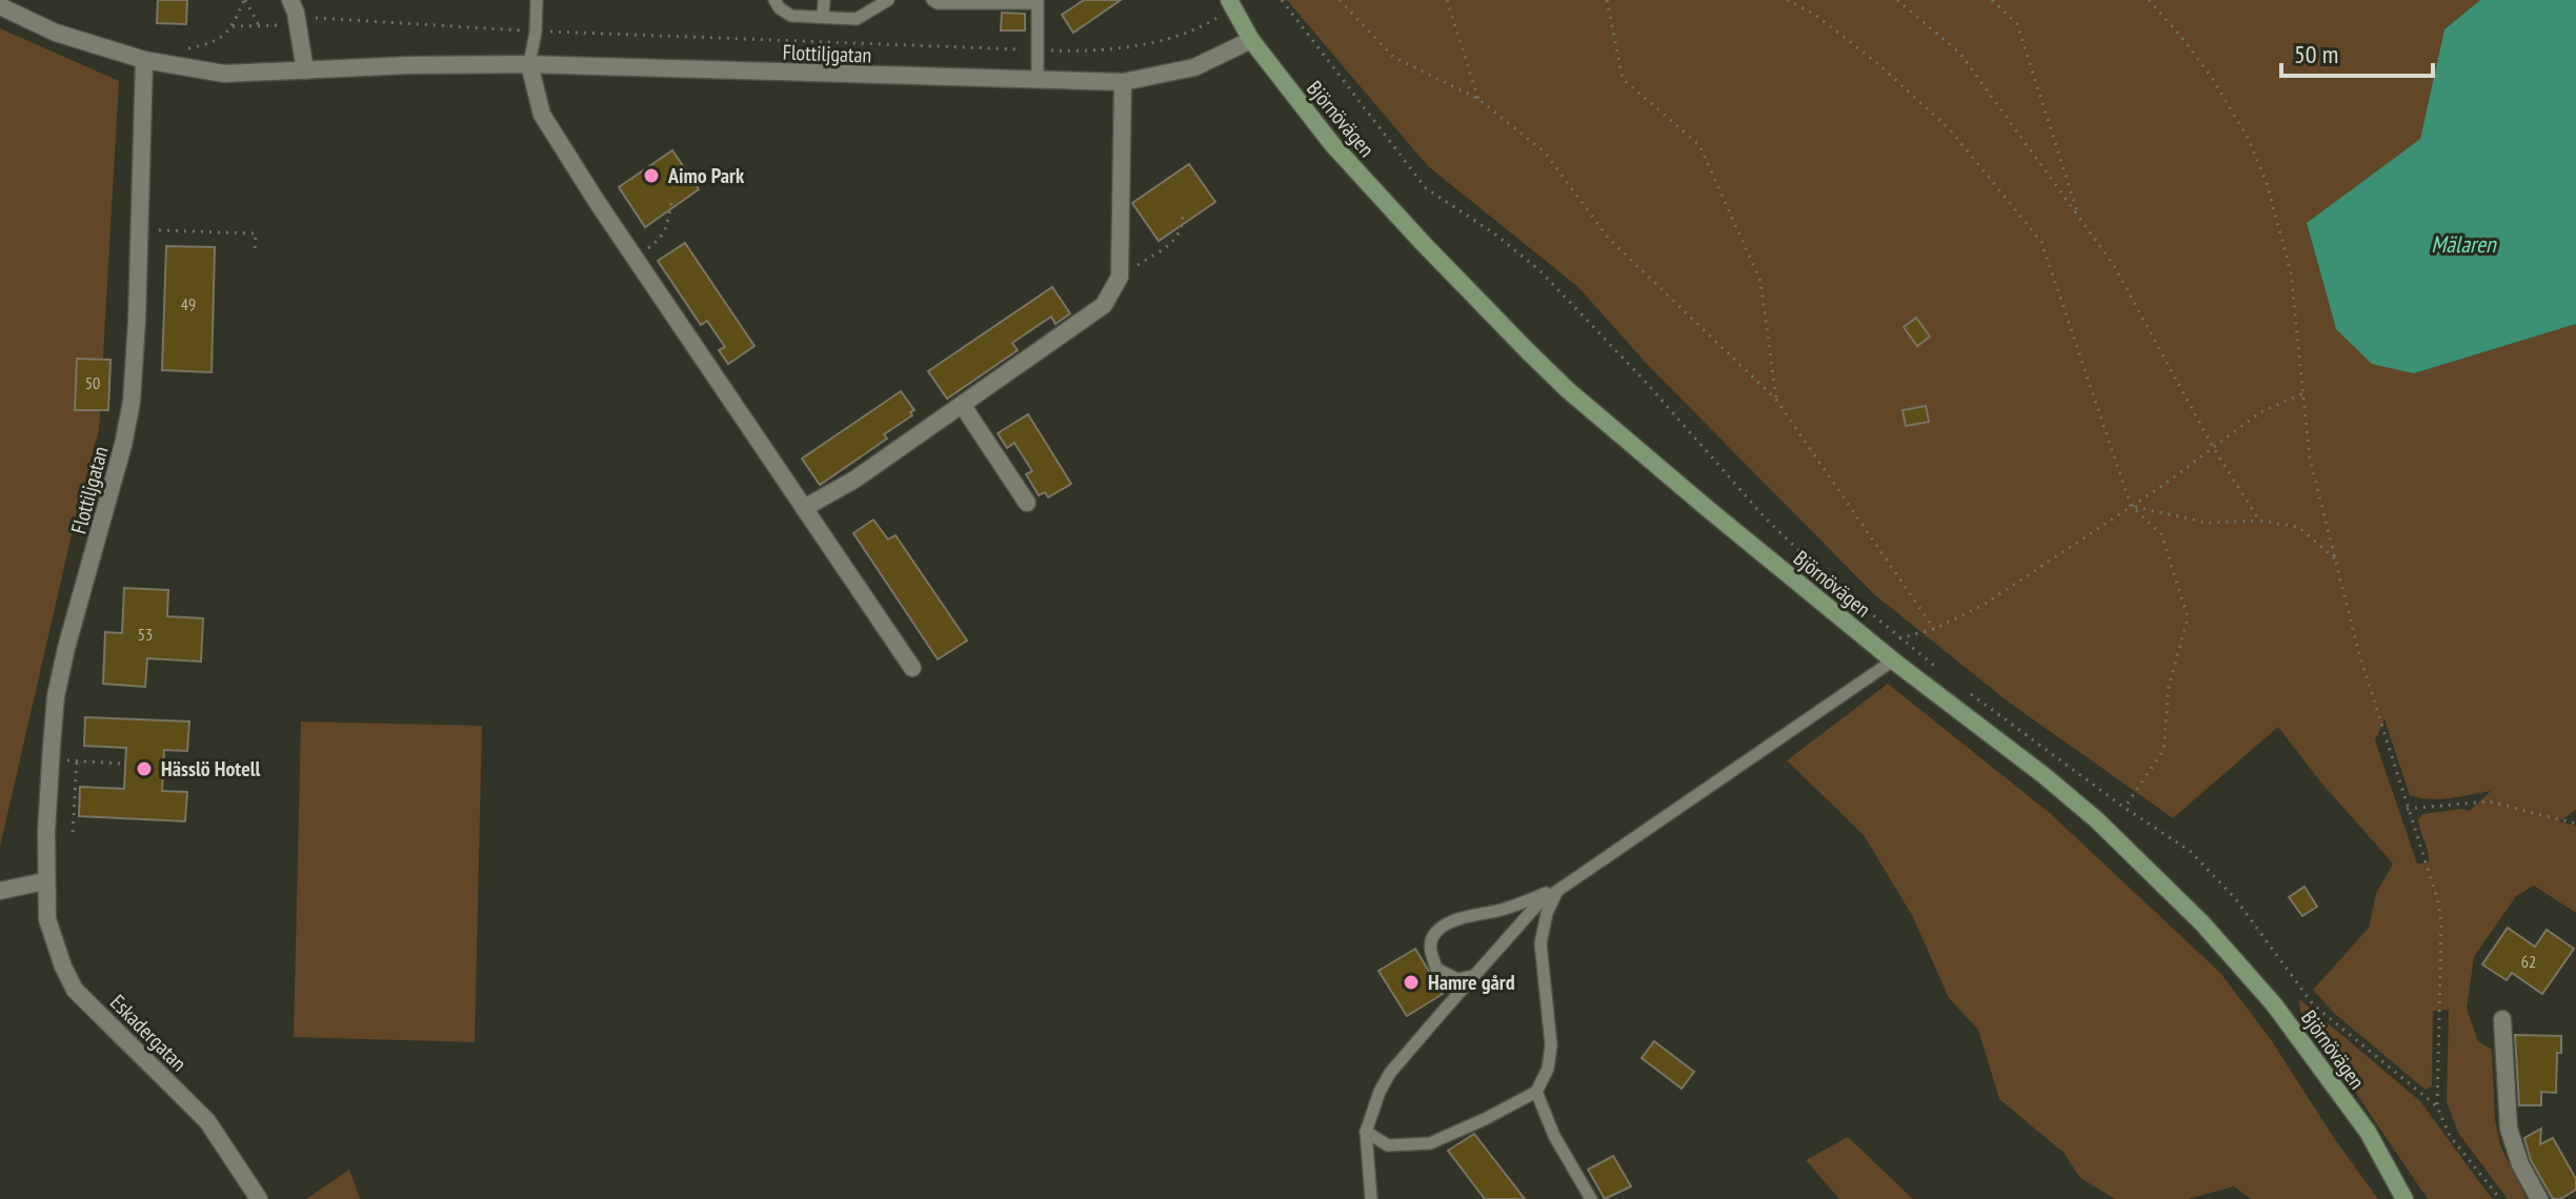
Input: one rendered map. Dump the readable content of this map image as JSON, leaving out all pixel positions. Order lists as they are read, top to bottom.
{
  "streets": {
    "main road": ["Björnövägen"],
    "street": ["Flottiljgatan", "Eskadergatan"]
  },
  "crossings": [
    ["Flottiljgatan", "Björnövägen"],
    ["Flottiljgatan", "Eskadergatan"]
  ],
  "water": ["Mälaren"],
  "places": ["Aimo Park", "Hässlö Hotell", "Hamre gård"],
  "house_numbers": [
    "49",
    "50",
    "53",
    "62"
  ],
  "scale_bar": "50 m"
}
